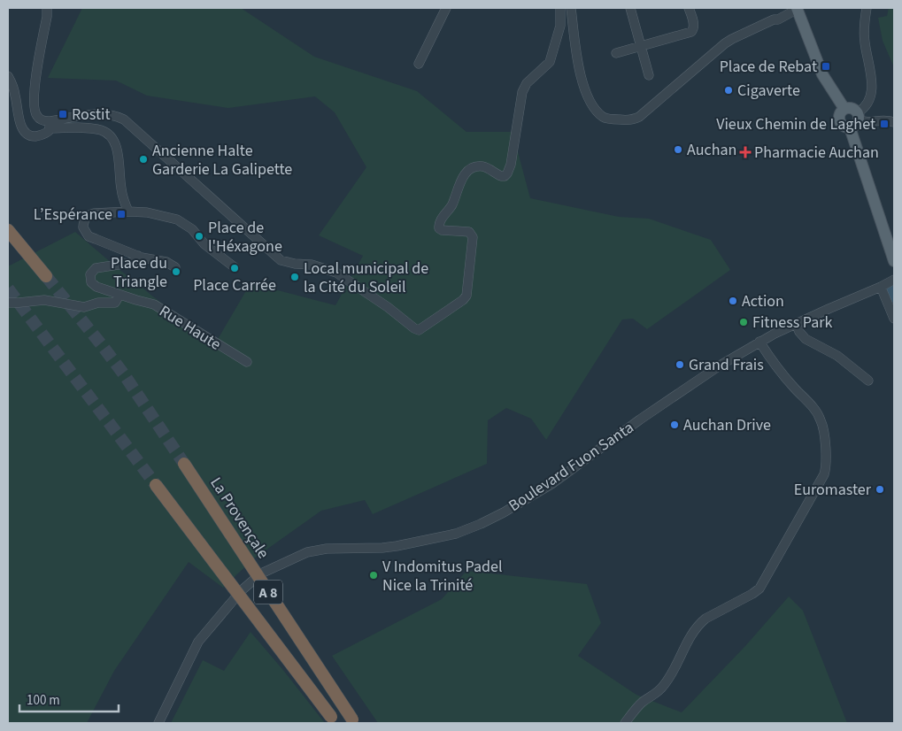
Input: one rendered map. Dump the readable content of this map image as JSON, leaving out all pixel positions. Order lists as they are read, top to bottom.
{
  "streets": {
    "highway": ["La Provençale", "A 8"],
    "street": ["Rue Haute", "Boulevard Fuon Santa"]
  },
  "places": {
    "transit": [
      "Place de Rebat",
      "Rostit",
      "Vieux Chemin de Laghet",
      "L’Espérance"
    ],
    "other": [
      "Cigaverte",
      "Auchan",
      "Ancienne Halte Garderie La Galipette",
      "Place de l'Héxagone",
      "Place Carrée",
      "Place du Triangle",
      "Local municipal de la Cité du Soleil",
      "Action",
      "Fitness Park",
      "Grand Frais",
      "Auchan Drive",
      "Euromaster",
      "V Indomitus Padel Nice la Trinité"
    ],
    "health": ["Pharmacie Auchan"]
  },
  "scale_bar": "100 m"
}
